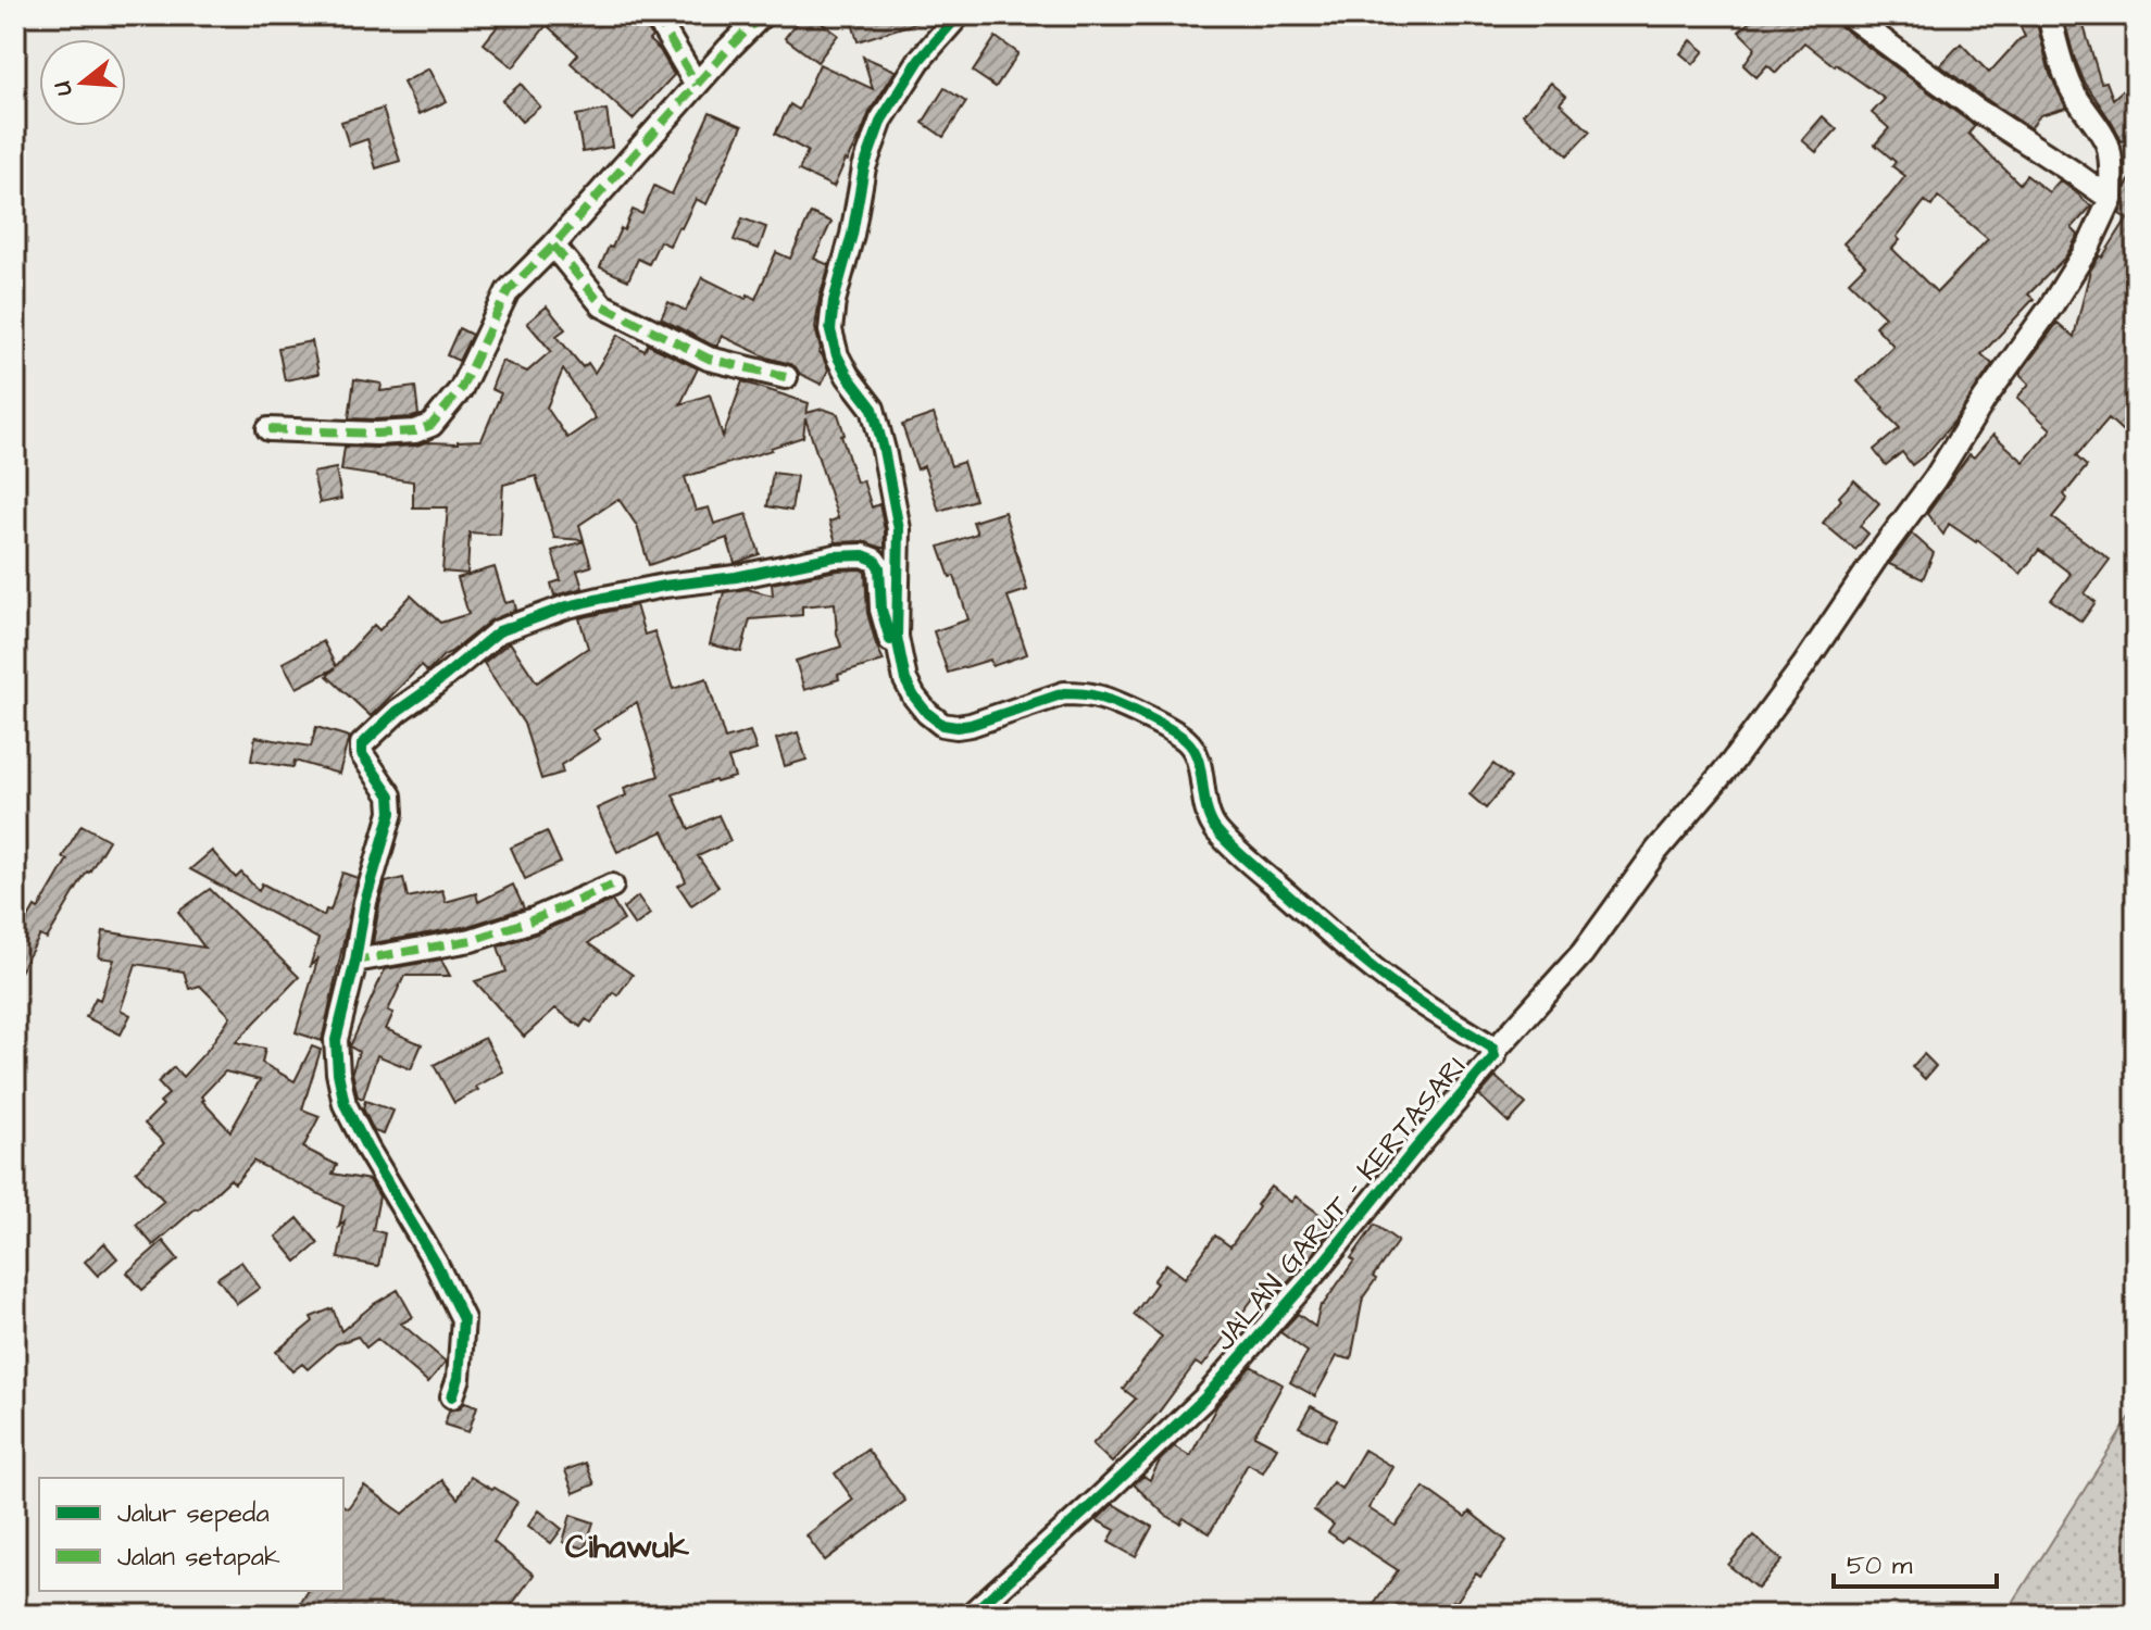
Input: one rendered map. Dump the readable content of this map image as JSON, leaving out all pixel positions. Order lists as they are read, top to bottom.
{
  "streets": {
    "street": ["JALAN GARUT - KERTASARI"]
  },
  "districts": ["Cihawuk"],
  "legend": ["Jalur sepeda", "Jalan setapak"],
  "scale_bar": "50 m",
  "north": "left"
}
